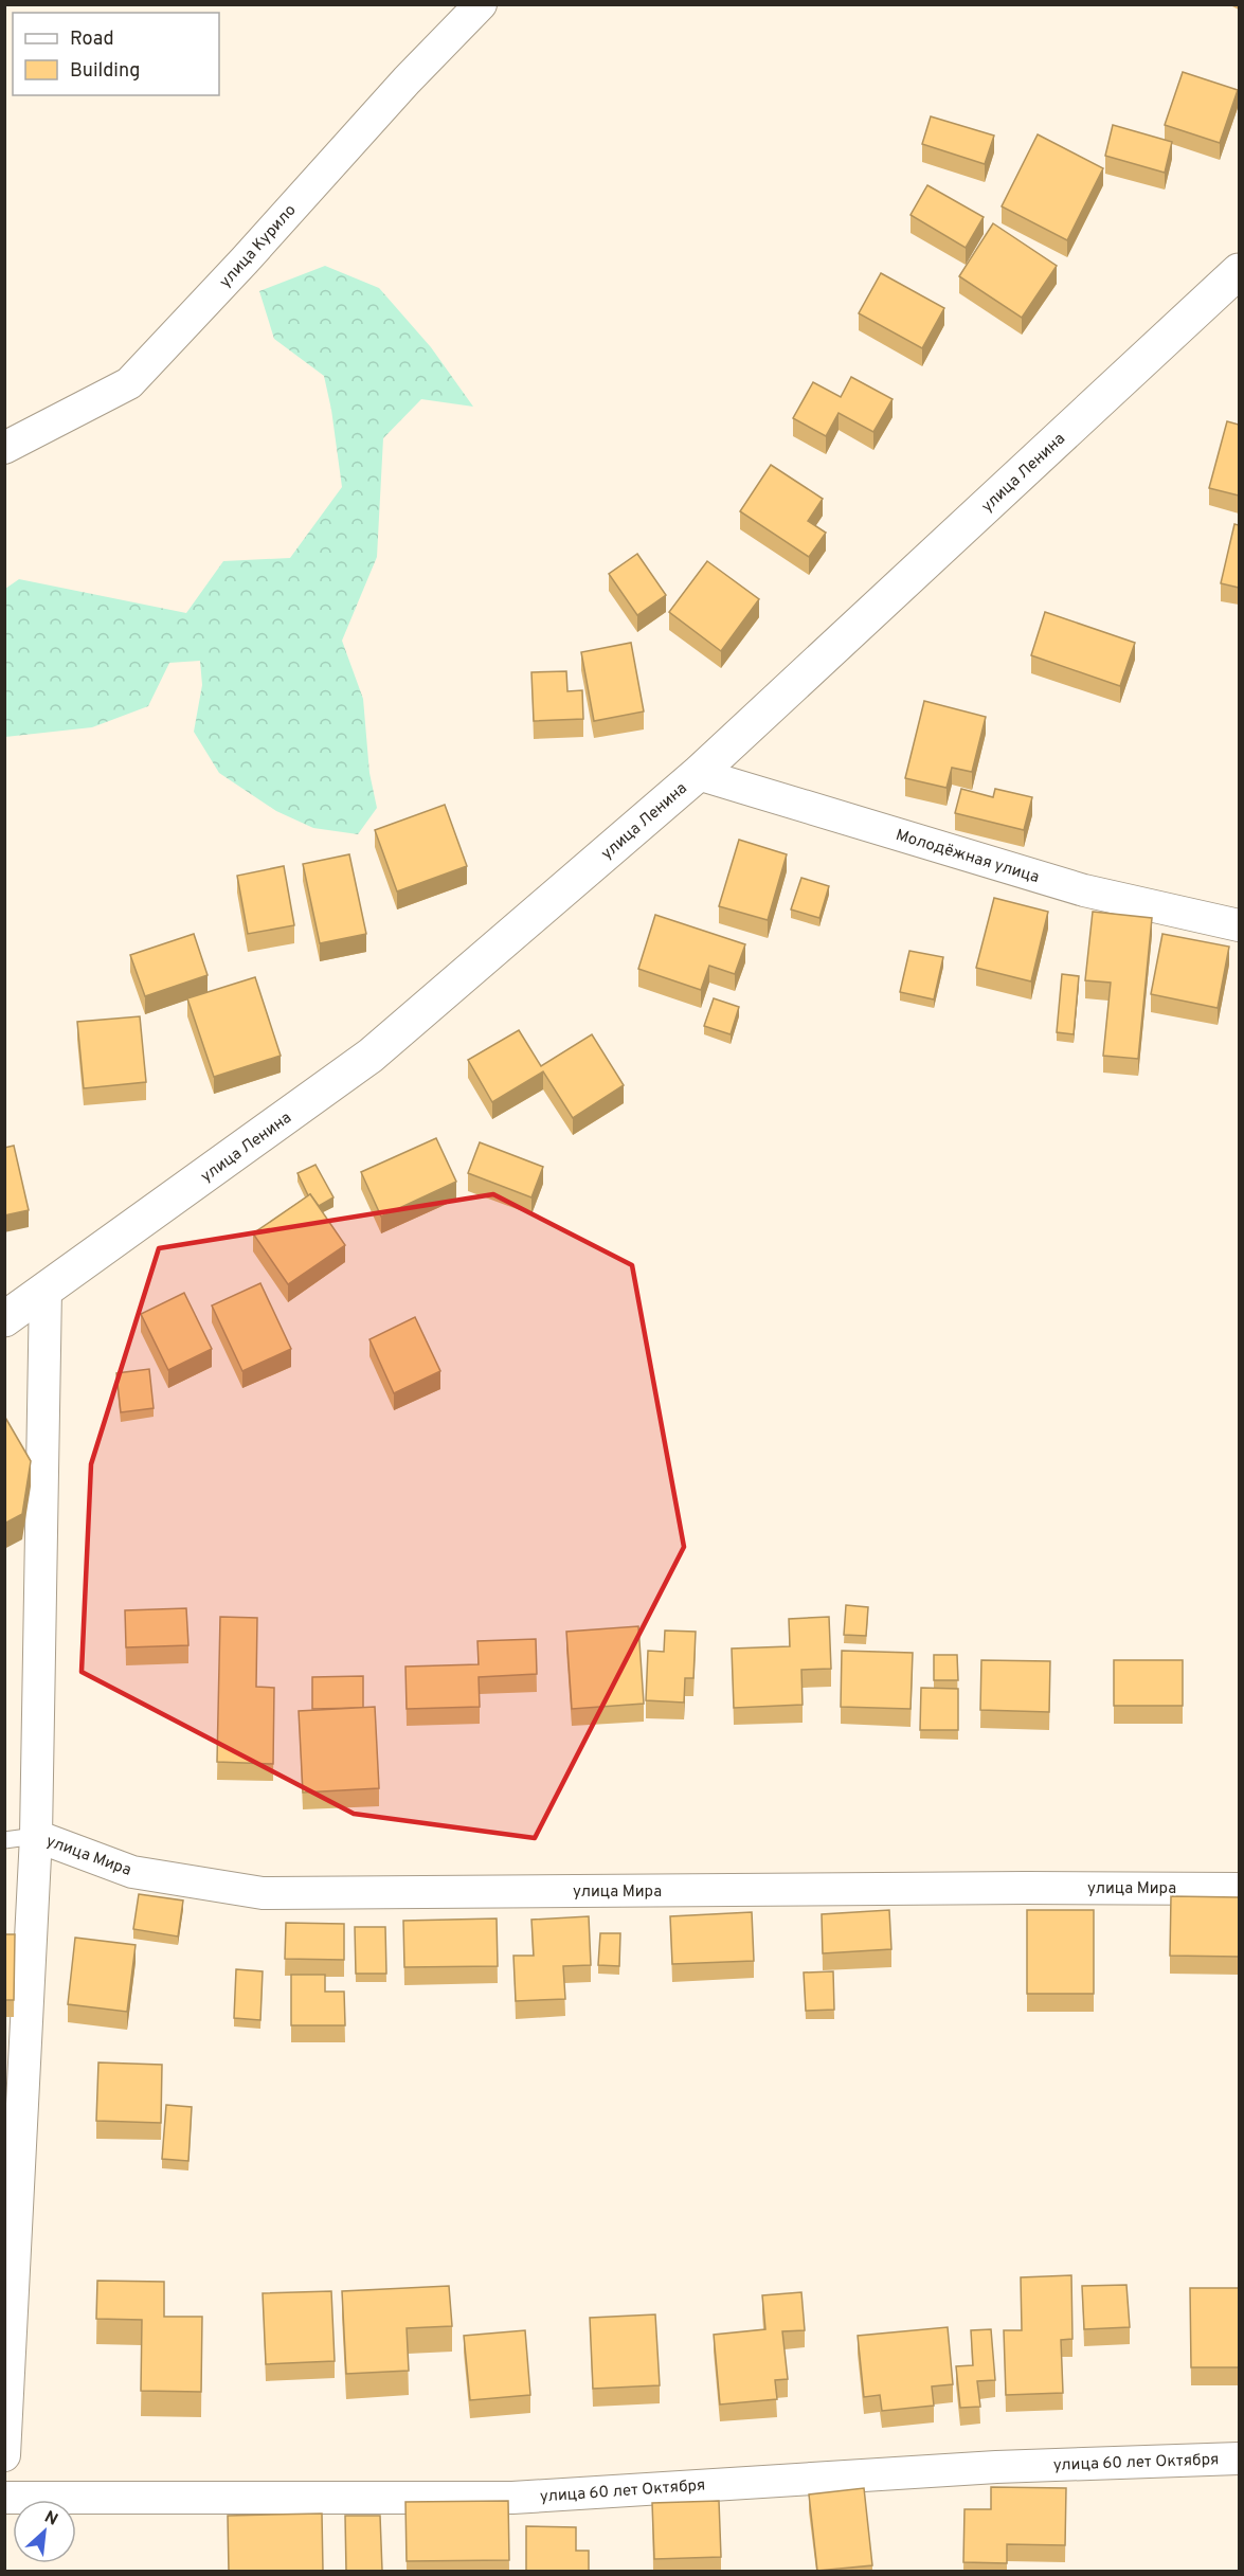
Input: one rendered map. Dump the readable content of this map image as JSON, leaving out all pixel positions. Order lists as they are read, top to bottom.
{
  "streets": {
    "main road": ["улица Ленина"],
    "street": [
      "улица Курило",
      "Молодёжная улица",
      "улица Мира",
      "улица 60 лет Октября"
    ]
  },
  "crossings": [
    ["улица Ленина", "Молодёжная улица"]
  ],
  "legend": ["Road", "Building"],
  "north": "top right"
}
